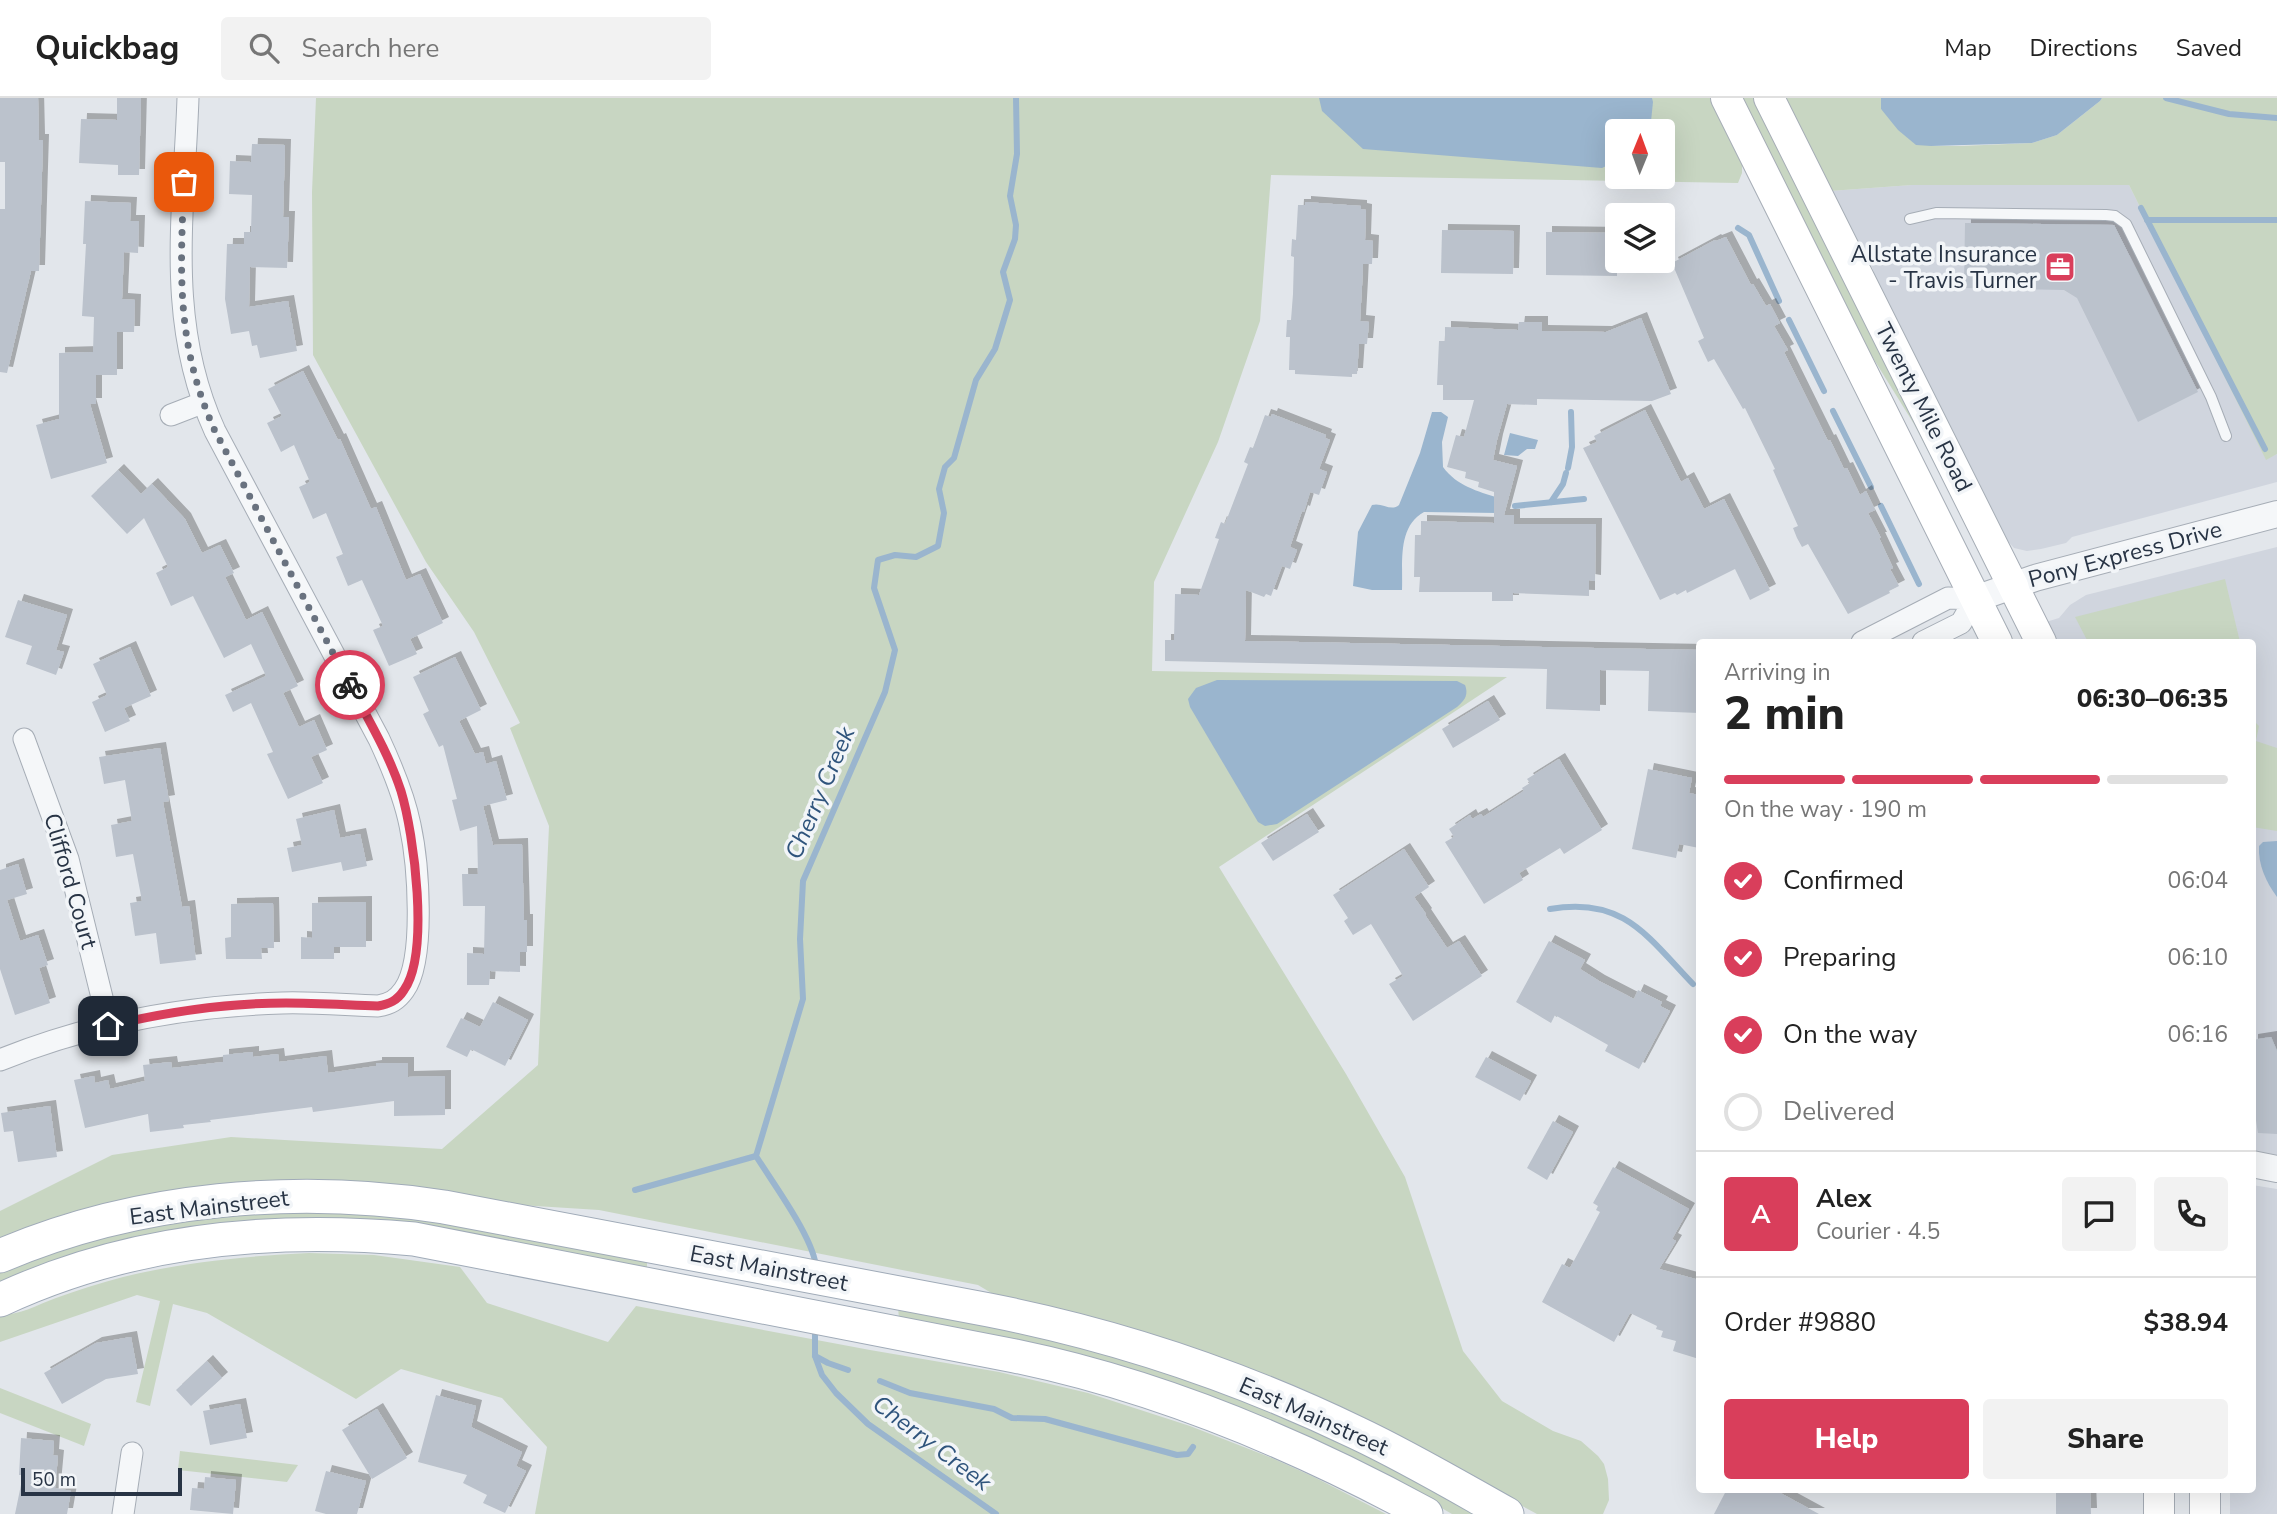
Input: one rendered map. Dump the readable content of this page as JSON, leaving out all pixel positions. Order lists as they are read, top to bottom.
{
  "streets": {
    "main road": ["Twenty Mile Road", "East Mainstreet"],
    "street": ["Pony Express Drive", "Clifford Court"]
  },
  "crossings": [
    ["Twenty Mile Road", "Pony Express Drive"]
  ],
  "water": ["Cherry Creek"],
  "places": {
    "office": ["Allstate Insurance - Travis Turner"]
  },
  "scale_bar": "50 m",
  "north": "top",
  "page": {
    "header": "Quickbag",
    "search": "Search here",
    "nav": ["Map", "Directions", "Saved"],
    "heading": ["2 min", "Arriving in", "06:30–06:35"],
    "panel": [
      "Alex",
      "Courier · 4.5",
      "Order #9880",
      "$38.94"
    ],
    "bar": "On the way · 190 m",
    "list": [
      ["Confirmed", "06:04"],
      ["Preparing", "06:10"],
      ["On the way", "06:16"],
      "Delivered"
    ],
    "round": "A",
    "buttons": ["Help", "Share"],
    "scale": "50 m"
  }
}
